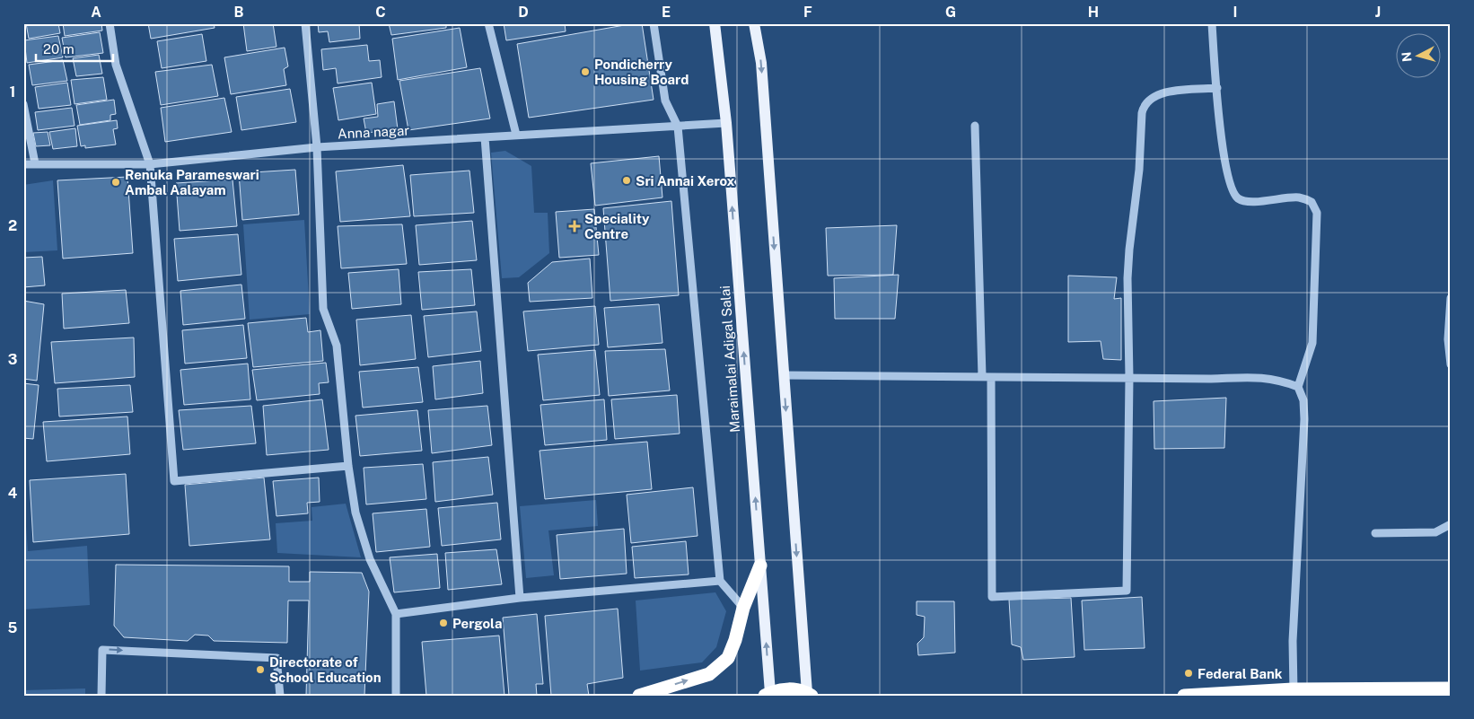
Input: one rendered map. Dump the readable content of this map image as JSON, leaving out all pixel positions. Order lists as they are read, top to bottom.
{
  "streets": {
    "main road": ["Maraimalai Adigal Salai"],
    "street": ["Anna nagar"]
  },
  "crossings": [
    ["Anna nagar", "Maraimalai Adigal Salai"]
  ],
  "places": {
    "other": [
      "Pondicherry Housing Board",
      "Sri Annai Xerox",
      "Renuka Parameswari Ambal Aalayam",
      "Pergola",
      "Directorate of School Education",
      "Federal Bank"
    ],
    "health": ["Speciality Centre"]
  },
  "scale_bar": "20 m",
  "north": "left",
  "grid": {
    "columns": [
      "A",
      "B",
      "C",
      "D",
      "E",
      "F",
      "G",
      "H",
      "I",
      "J"
    ],
    "rows": [
      "1",
      "2",
      "3",
      "4",
      "5"
    ]
  }
}
